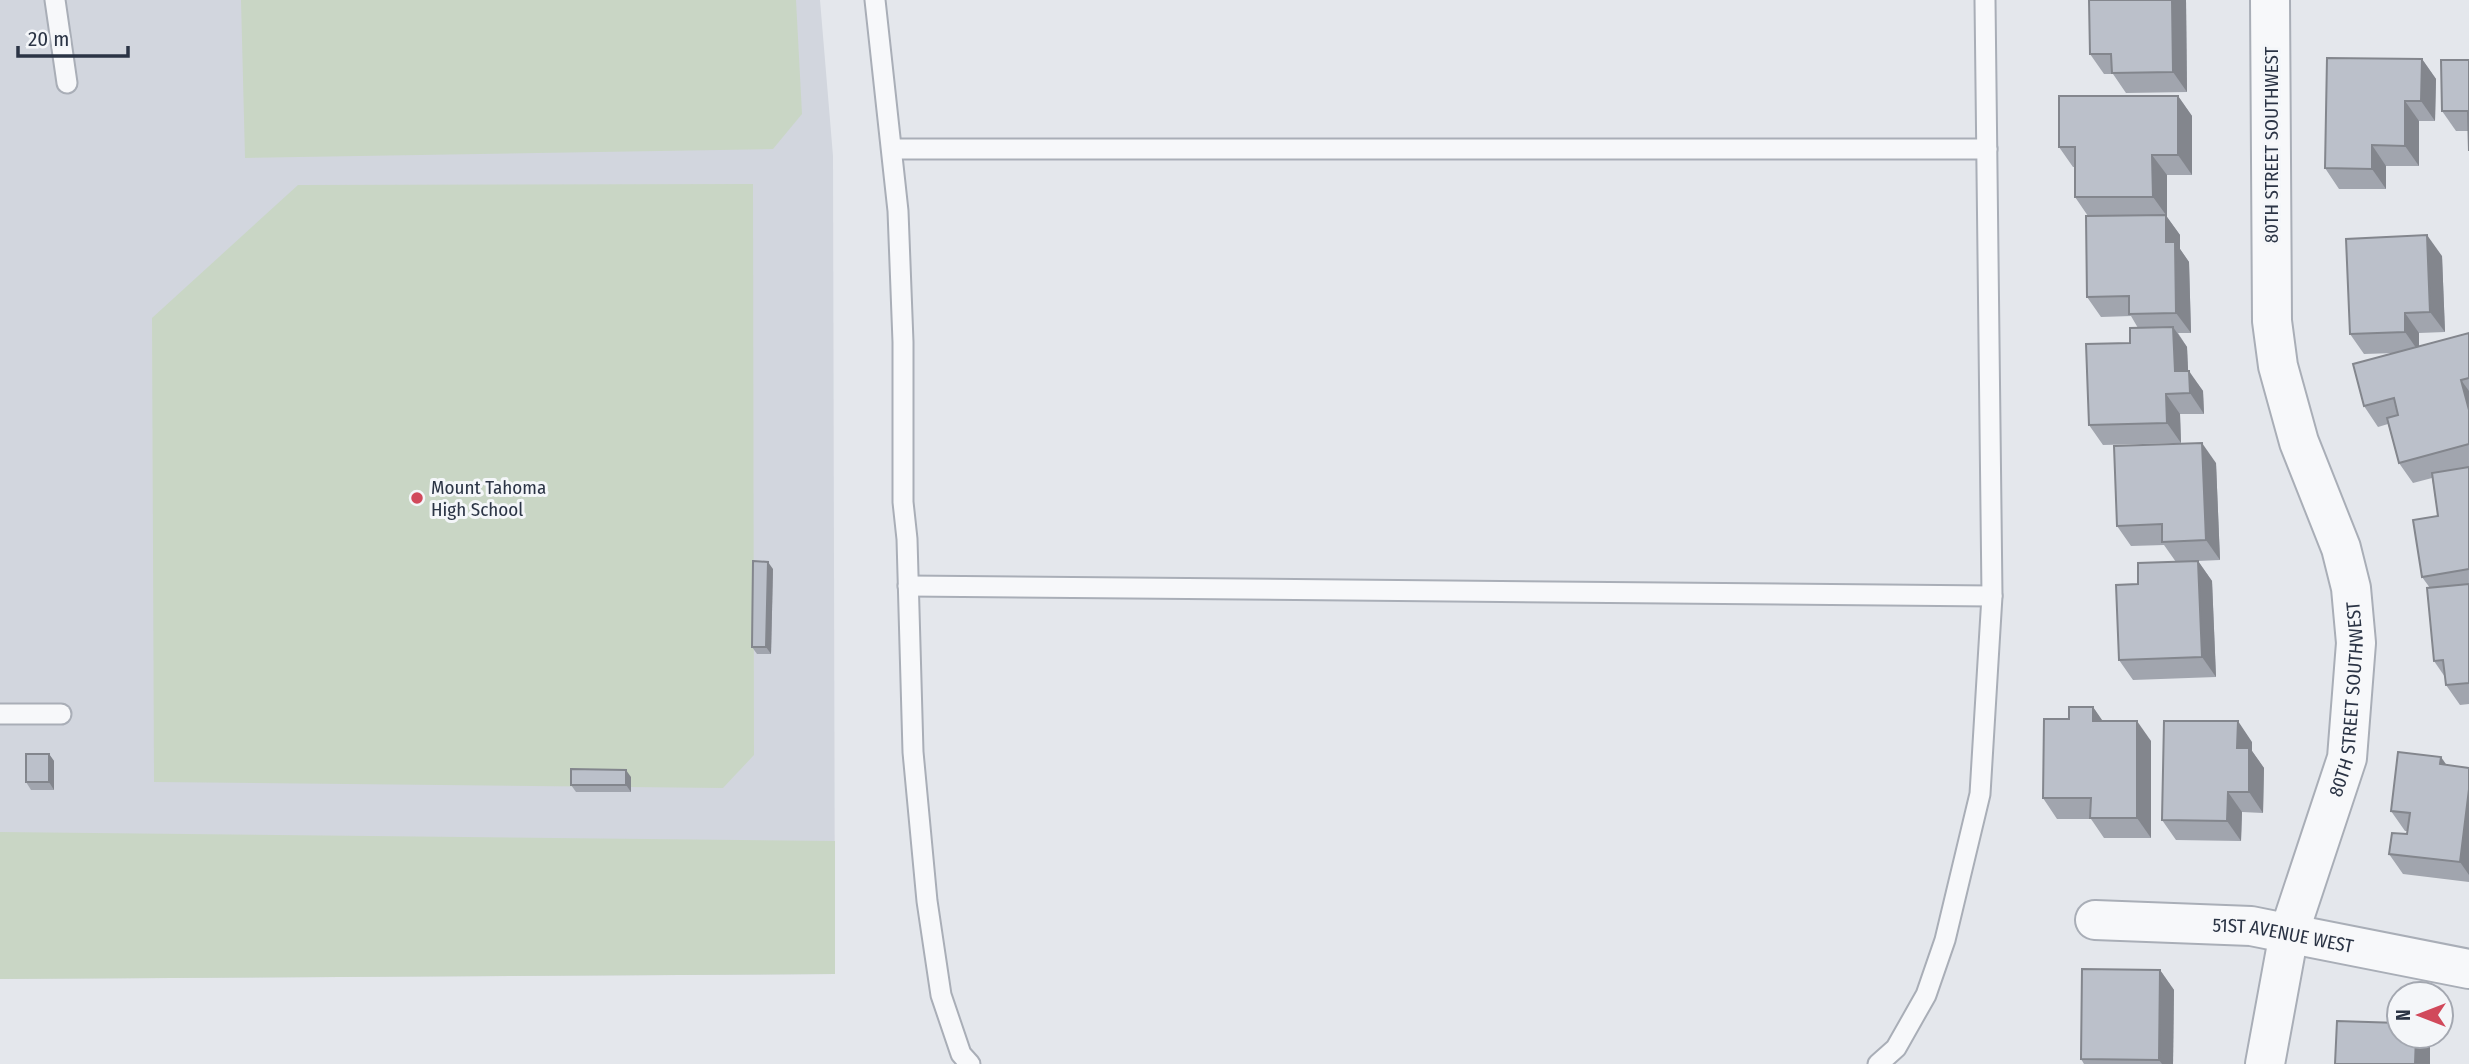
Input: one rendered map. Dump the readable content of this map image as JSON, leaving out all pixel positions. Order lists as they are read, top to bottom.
{
  "streets": {
    "street": ["80TH STREET SOUTHWEST", "51ST AVENUE WEST"]
  },
  "crossings": [
    ["80TH STREET SOUTHWEST", "51ST AVENUE WEST"]
  ],
  "places": ["Mount Tahoma High School"],
  "scale_bar": "20 m",
  "north": "left"
}
